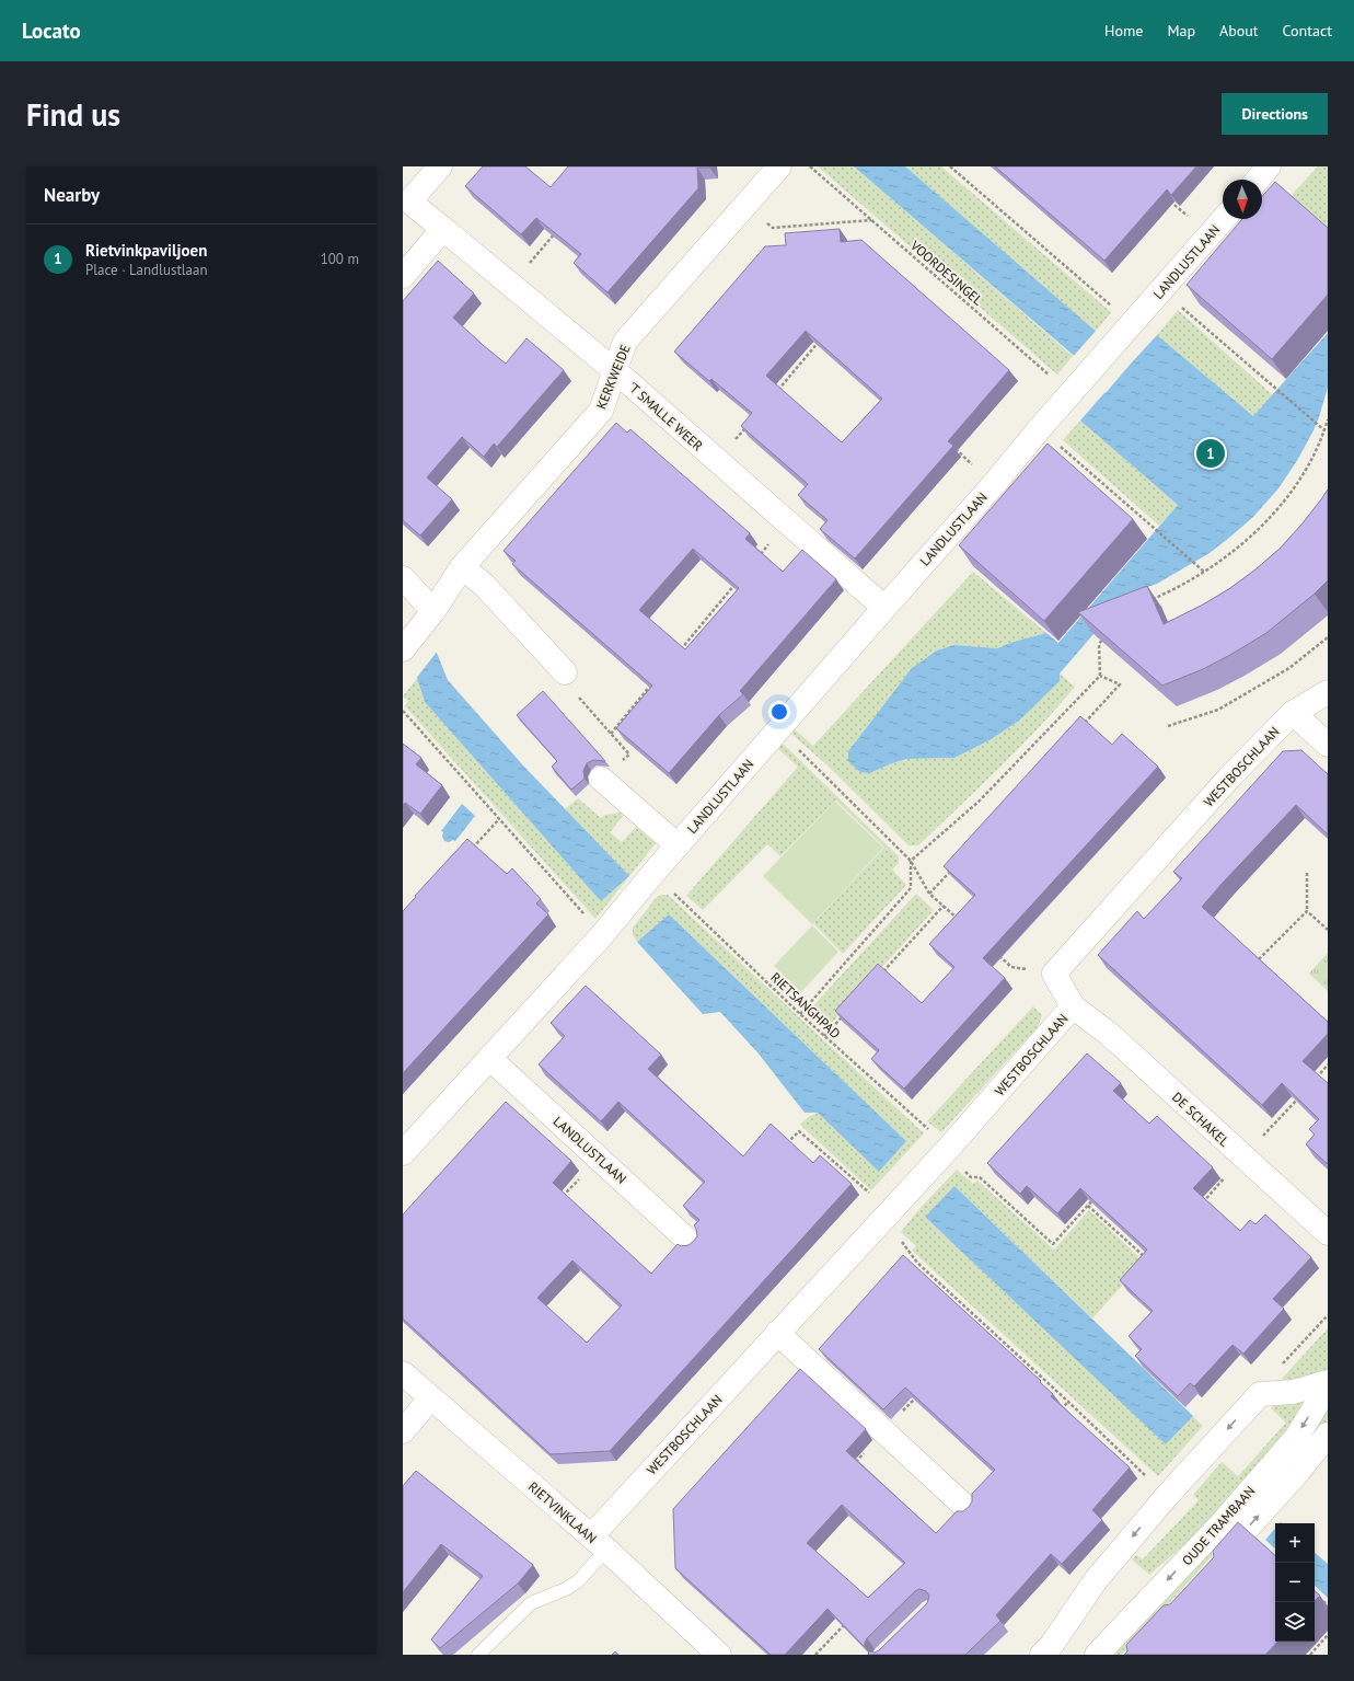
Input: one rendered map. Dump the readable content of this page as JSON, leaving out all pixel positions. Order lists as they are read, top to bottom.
{
  "streets": {
    "street": [
      "LANDLUSTLAAN",
      "KERKWEIDE",
      "'T SMALLE WEER",
      "WESTBOSCHLAAN",
      "DE SCHAKEL",
      "RIETVINKLAAN",
      "OUDE TRAMBAAN"
    ],
    "path": ["VOORDESINGEL", "RIETSANGHPAD"]
  },
  "crossings": [
    ["LANDLUSTLAAN", "VOORDESINGEL"],
    ["LANDLUSTLAAN", "'T SMALLE WEER"],
    ["LANDLUSTLAAN", "RIETSANGHPAD"],
    ["KERKWEIDE", "'T SMALLE WEER"],
    ["WESTBOSCHLAAN", "RIETSANGHPAD"],
    ["WESTBOSCHLAAN", "DE SCHAKEL"],
    ["WESTBOSCHLAAN", "RIETVINKLAAN"]
  ],
  "north": "bottom",
  "page": {
    "header": "Locato",
    "nav": [
      "Home",
      "Map",
      "About",
      "Contact"
    ],
    "buttons": "Directions",
    "title": "Find us",
    "heading": "Nearby",
    "list": [
      {
        "mark": "1",
        "name": "Rietvinkpaviljoen",
        "note": "Place · Landlustlaan",
        "value": "100 m"
      }
    ],
    "pins": "1",
    "map_buttons": ["+", "−"]
  }
}
